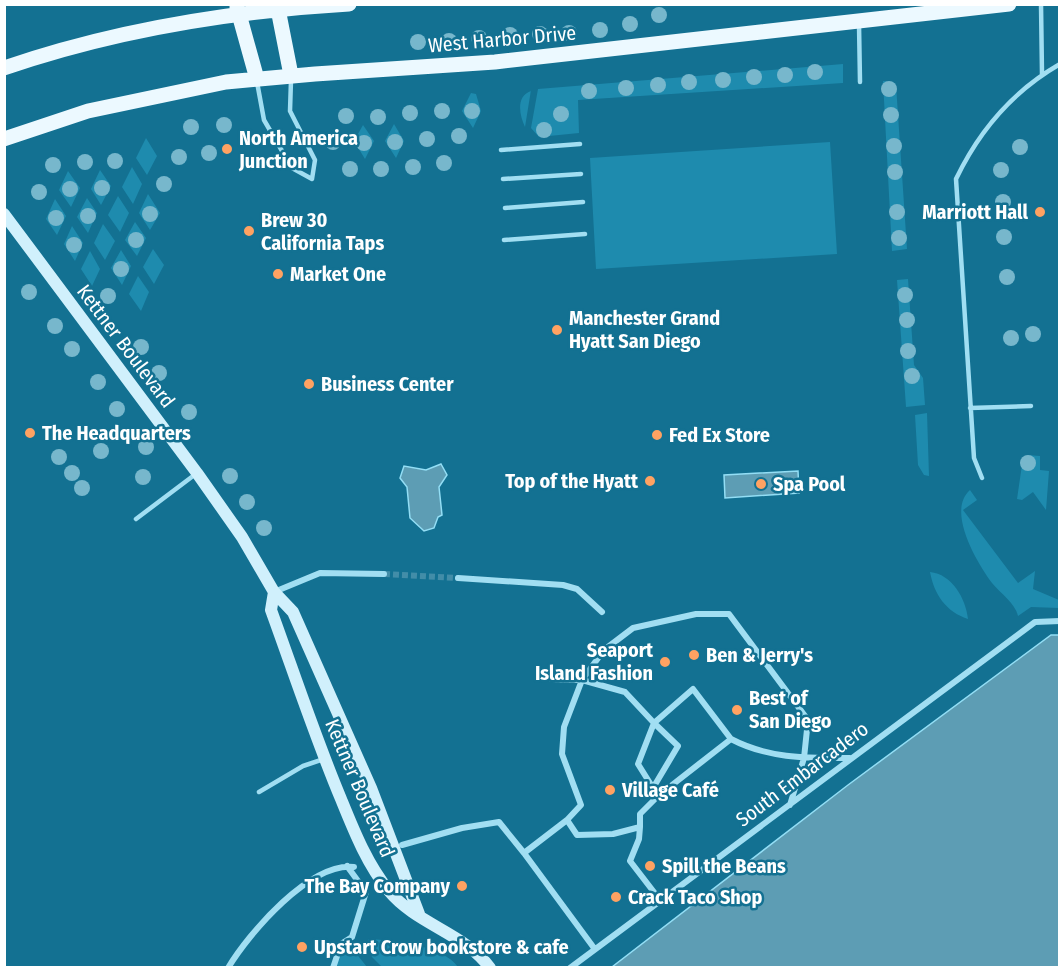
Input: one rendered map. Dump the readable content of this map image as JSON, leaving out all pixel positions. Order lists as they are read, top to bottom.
{
  "streets": {
    "main road": ["West Harbor Drive"],
    "street": ["Kettner Boulevard", "South Embarcadero"]
  },
  "places": [
    "North America Junction",
    "Marriott Hall",
    "Brew 30 California Taps",
    "Market One",
    "Manchester Grand Hyatt San Diego",
    "Business Center",
    "The Headquarters",
    "Fed Ex Store",
    "Top of the Hyatt",
    "Spa Pool",
    "Ben & Jerry's",
    "Seaport Island Fashion",
    "Best of San Diego",
    "Village Café",
    "Spill the Beans",
    "The Bay Company",
    "Crack Taco Shop",
    "Upstart Crow bookstore & cafe"
  ]
}
